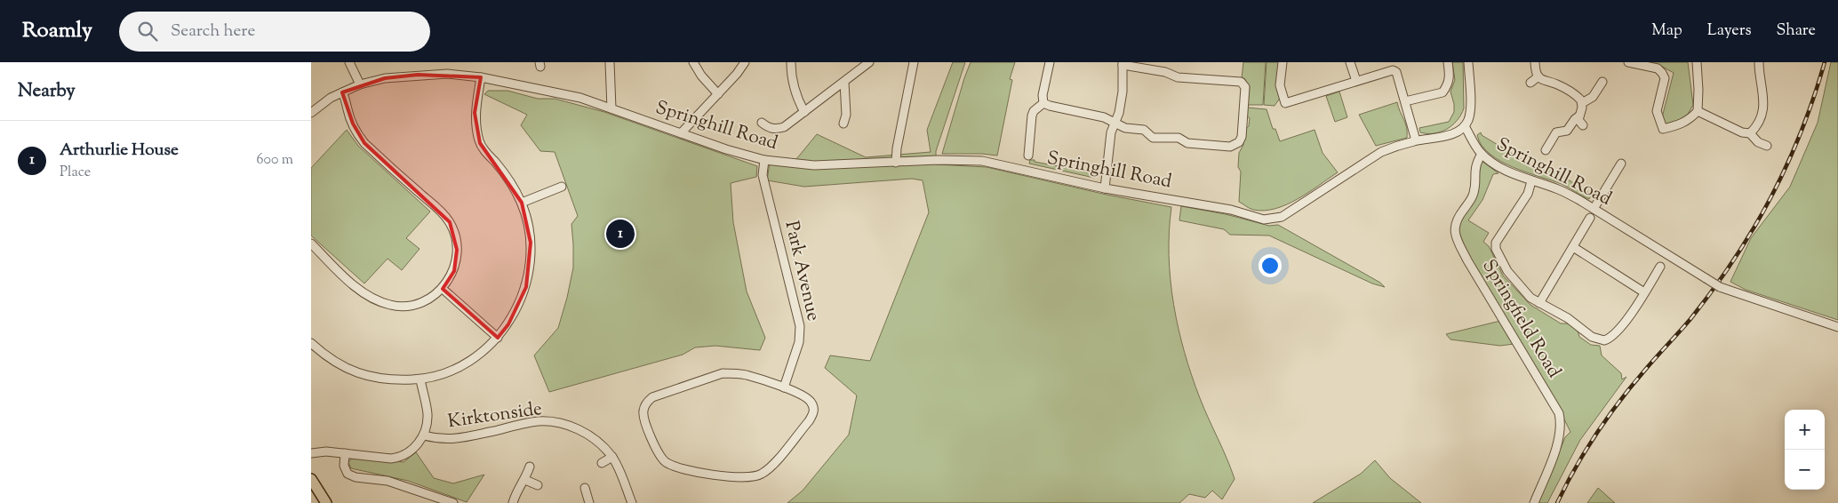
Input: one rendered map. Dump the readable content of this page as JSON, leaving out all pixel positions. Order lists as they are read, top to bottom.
{
  "streets": {
    "street": [
      "Springhill Road",
      "Park Avenue",
      "Springfield Road",
      "Kirktonside"
    ]
  },
  "crossings": [
    ["Springhill Road", "Park Avenue"],
    ["Springhill Road", "Springfield Road"]
  ],
  "page": {
    "header": "Roamly",
    "search": "Search here",
    "nav": ["Map", "Layers", "Share"],
    "heading": "Nearby",
    "list": [
      {
        "mark": "1",
        "name": "Arthurlie House",
        "note": "Place",
        "value": "600 m"
      }
    ],
    "pins": "1",
    "map_buttons": ["+", "−"]
  }
}
